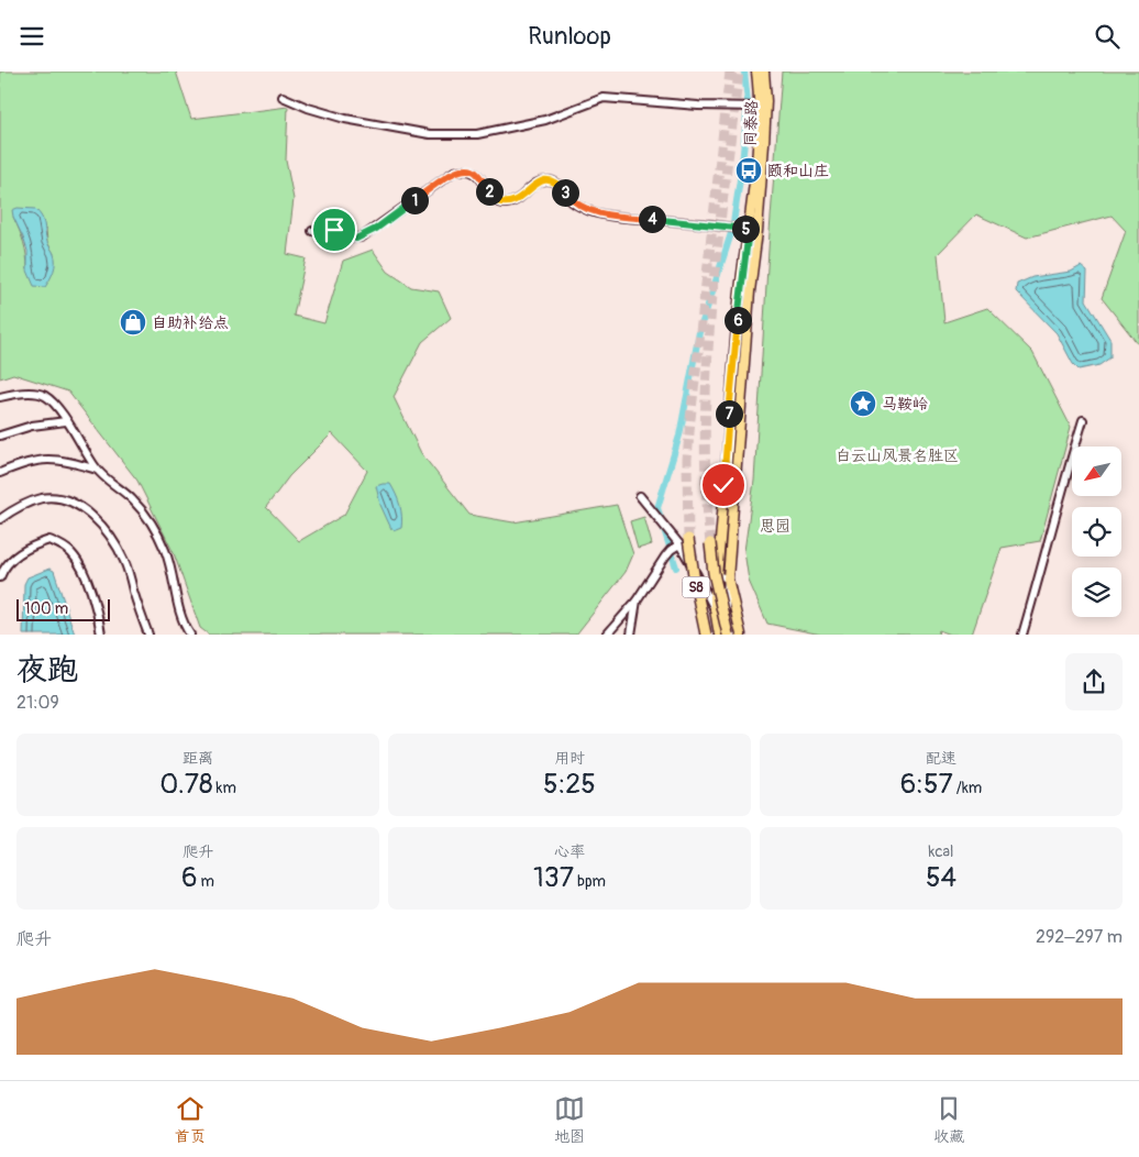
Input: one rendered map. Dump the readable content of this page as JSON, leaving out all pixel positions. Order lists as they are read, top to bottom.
{
  "streets": {
    "highway": ["S8"],
    "main road": ["同泰路"]
  },
  "parks": ["白云山风景名胜区", "思园"],
  "places": {
    "bus stop": ["颐和山庄"],
    "shop": ["自助补给点"],
    "place": ["马鞍岭"]
  },
  "scale_bar": "100 m",
  "north": "bottom left",
  "page": {
    "header": "Runloop",
    "pins": [
      "2",
      "3",
      "1",
      "4",
      "5",
      "6",
      "7"
    ],
    "scale": "100 m",
    "heading": ["夜跑", "21:09"],
    "stats": [
      ["距离", "0.78 km"],
      ["用时", "5:25"],
      ["配速", "6:57 /km"],
      ["爬升", "6 m"],
      ["心率", "137 bpm"],
      ["kcal", "54"]
    ],
    "chart": ["爬升", "292–297 m"],
    "tabs": ["首页", "地图", "收藏"]
  }
}
